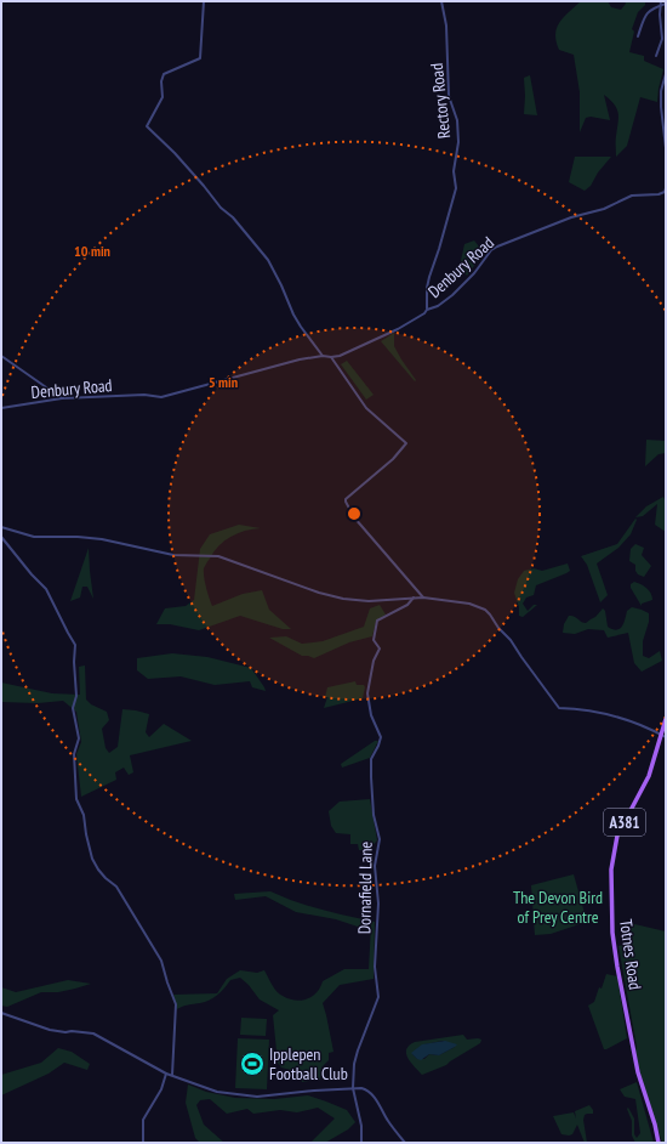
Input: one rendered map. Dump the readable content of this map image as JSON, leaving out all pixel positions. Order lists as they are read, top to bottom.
{
  "streets": {
    "main road": ["A381", "Totnes Road"],
    "street": ["Rectory Road", "Denbury Road", "Dornafield Lane"]
  },
  "crossings": [
    ["Rectory Road", "Denbury Road"]
  ],
  "parks": ["The Devon Bird of Prey Centre"],
  "places": {
    "sports": ["Ipplepen Football Club"]
  },
  "rings": ["10 min", "5 min"]
}
